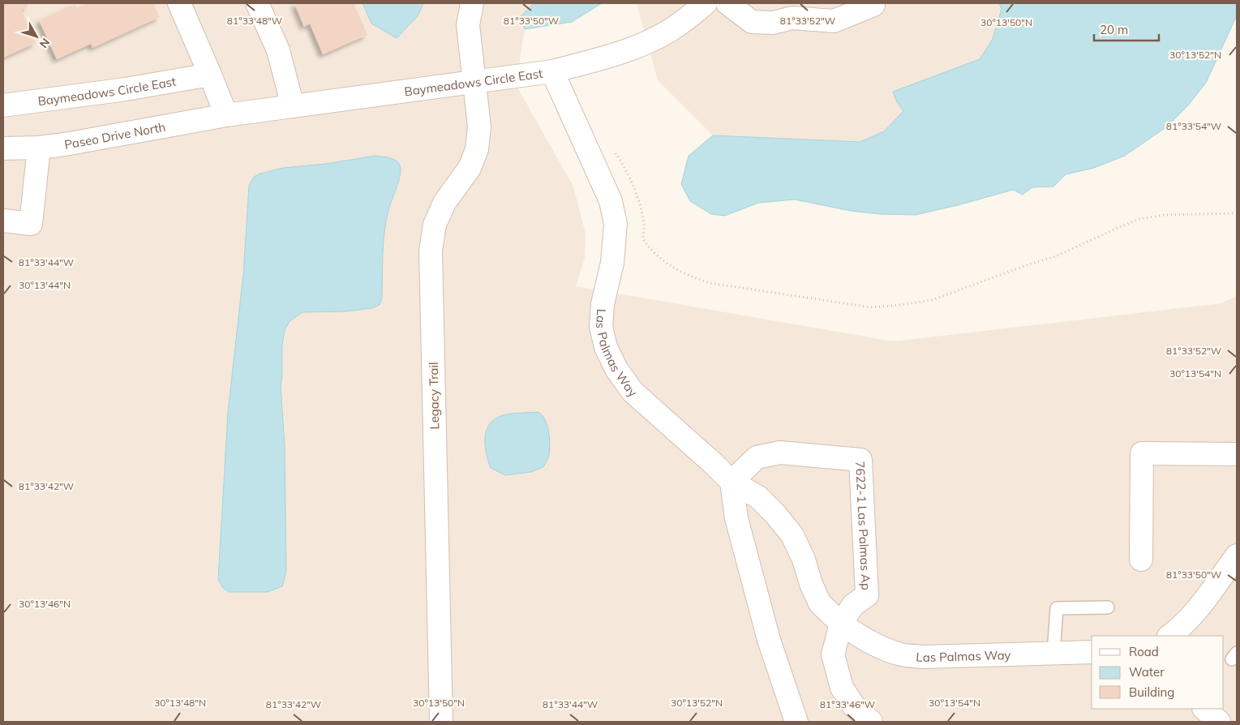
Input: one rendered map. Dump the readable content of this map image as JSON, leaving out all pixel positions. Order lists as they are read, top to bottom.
{
  "streets": {
    "street": [
      "Baymeadows Circle East",
      "Paseo Drive North",
      "Las Palmas Way",
      "Legacy Trail",
      "7622-1 Las Palmas Ap"
    ]
  },
  "crossings": [
    ["Baymeadows Circle East", "Paseo Drive North"],
    ["Baymeadows Circle East", "Las Palmas Way"],
    ["Baymeadows Circle East", "Legacy Trail"],
    ["Las Palmas Way", "7622-1 Las Palmas Ap"]
  ],
  "legend": ["Road", "Water", "Building"],
  "scale_bar": "20 m",
  "north": "bottom right",
  "coordinates": [
    "81°33'52\"W",
    "81°33'48\"W",
    "81°33'50\"W",
    "30°13'50\"N",
    "30°13'52\"N",
    "81°33'54\"W",
    "81°33'44\"W",
    "30°13'44\"N",
    "30°13'54\"N",
    "81°33'42\"W",
    "30°13'46\"N",
    "30°13'48\"N",
    "81°33'46\"W"
  ]
}
